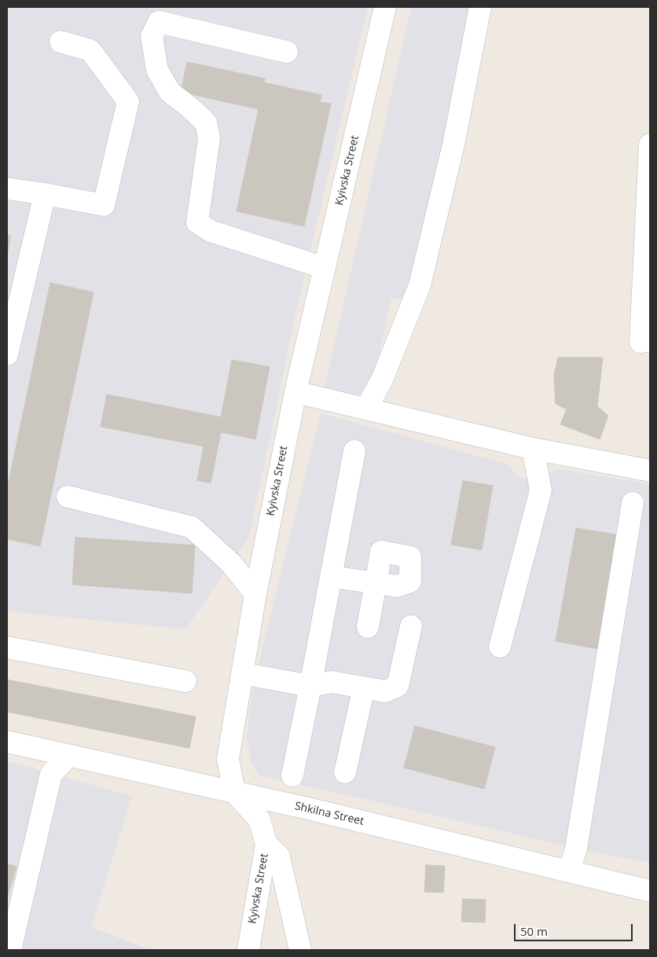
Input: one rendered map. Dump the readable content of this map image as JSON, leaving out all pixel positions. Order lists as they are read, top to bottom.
{
  "streets": {
    "street": ["Kyivska Street", "Shkilna Street"]
  },
  "crossings": [
    ["Kyivska Street", "Shkilna Street"]
  ],
  "scale_bar": "50 m"
}
